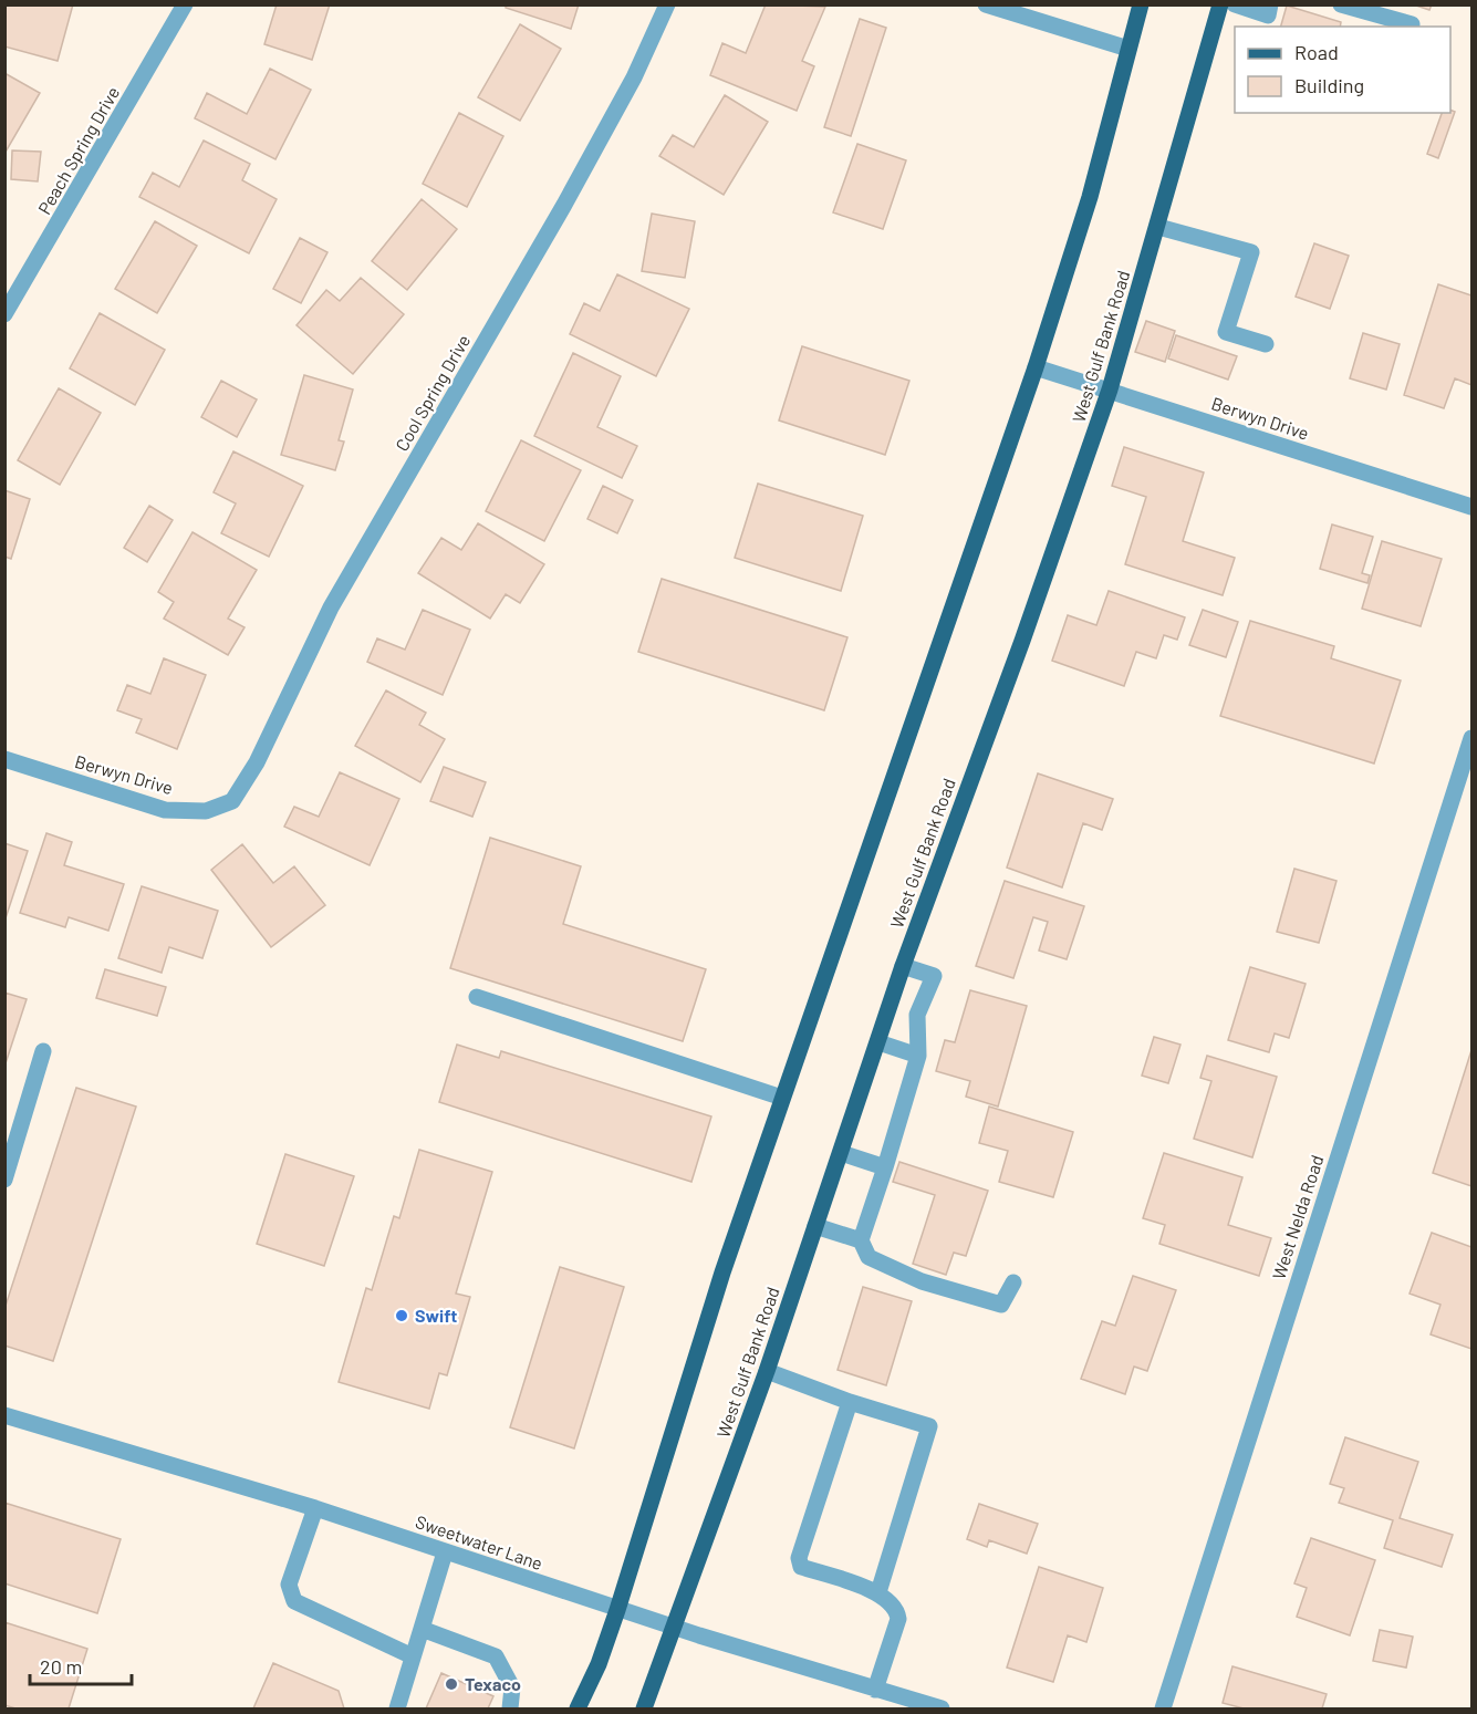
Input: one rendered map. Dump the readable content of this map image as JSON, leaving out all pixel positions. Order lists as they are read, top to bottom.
{
  "streets": {
    "main road": ["West Gulf Bank Road"],
    "street": [
      "Peach Spring Drive",
      "Cool Spring Drive",
      "Berwyn Drive",
      "West Nelda Road",
      "Sweetwater Lane"
    ]
  },
  "crossings": [
    ["West Gulf Bank Road", "Berwyn Drive"],
    ["West Gulf Bank Road", "Sweetwater Lane"],
    ["Cool Spring Drive", "Berwyn Drive"]
  ],
  "places": ["Swift", "Texaco"],
  "legend": ["Road", "Building"],
  "scale_bar": "20 m"
}
